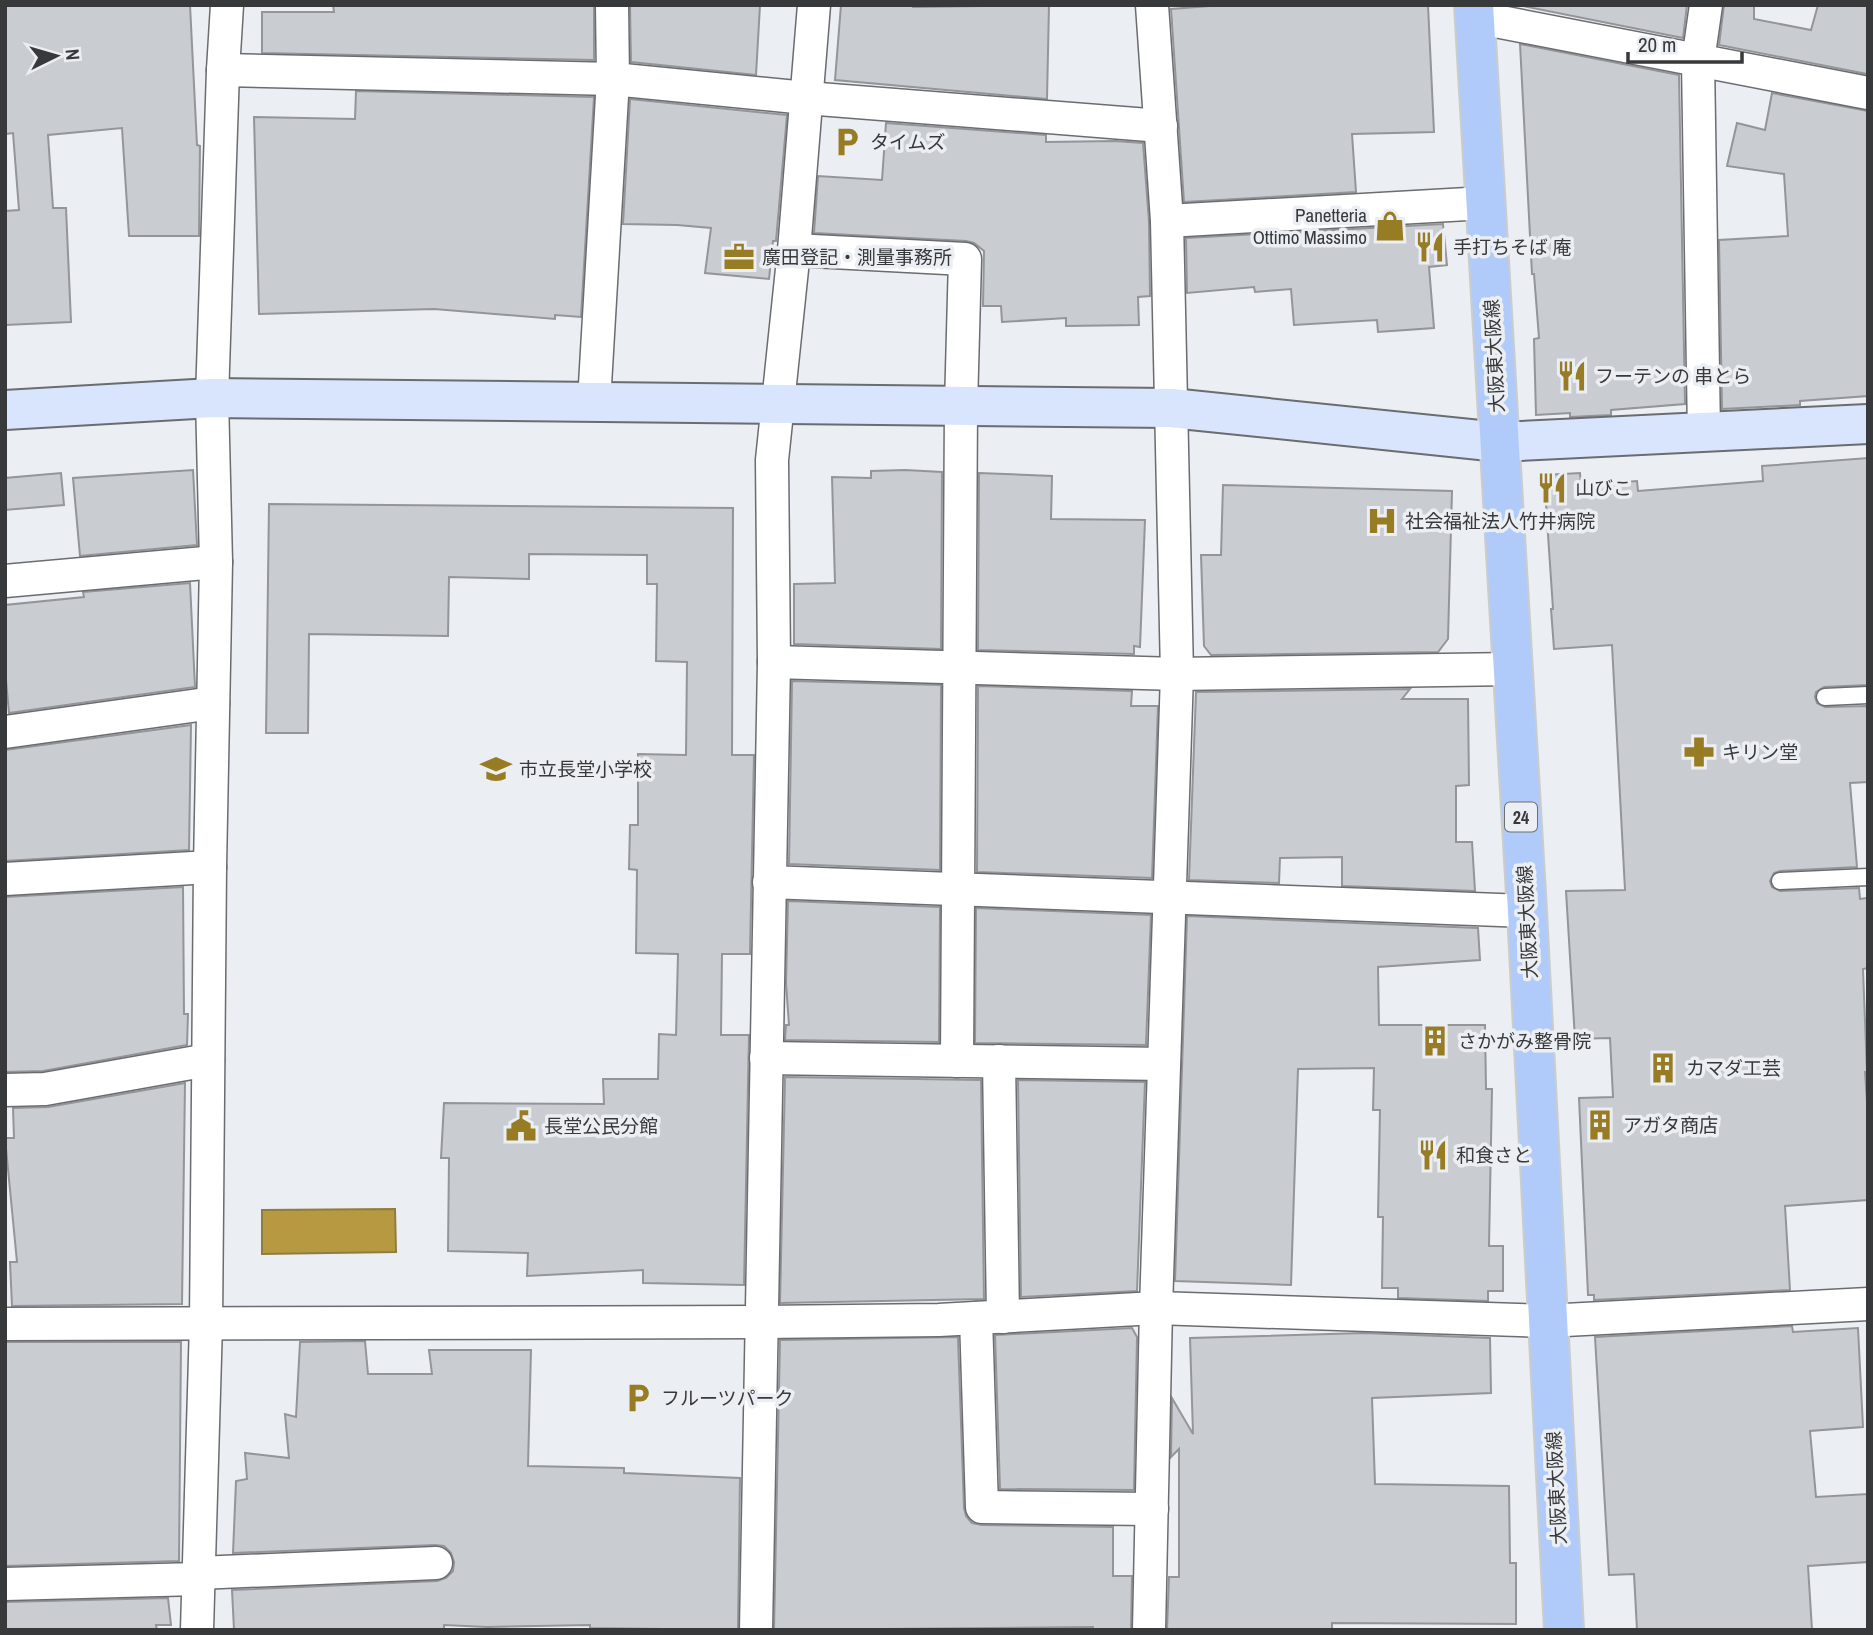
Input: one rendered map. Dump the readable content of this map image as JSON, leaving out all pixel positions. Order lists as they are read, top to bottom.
{
  "streets": {
    "main road": ["大阪東大阪線", "24"]
  },
  "places": {
    "parking": ["タイムズ", "フルーツパーク"],
    "shop": ["Panetteria Ottimo Massimo"],
    "restaurant": [
      "手打ちそば 庵",
      "フーテンの 串とら",
      "山びこ",
      "和食さと"
    ],
    "office": ["廣田登記・測量事務所"],
    "hospital": ["社会福祉法人竹井病院"],
    "pharmacy": ["キリン堂"],
    "school or university": ["市立長堂小学校"],
    "building": ["さかがみ整骨院", "カマダ工芸", "アガタ商店"],
    "public building": ["長堂公民分館"]
  },
  "scale_bar": "20 m",
  "north": "right"
}
